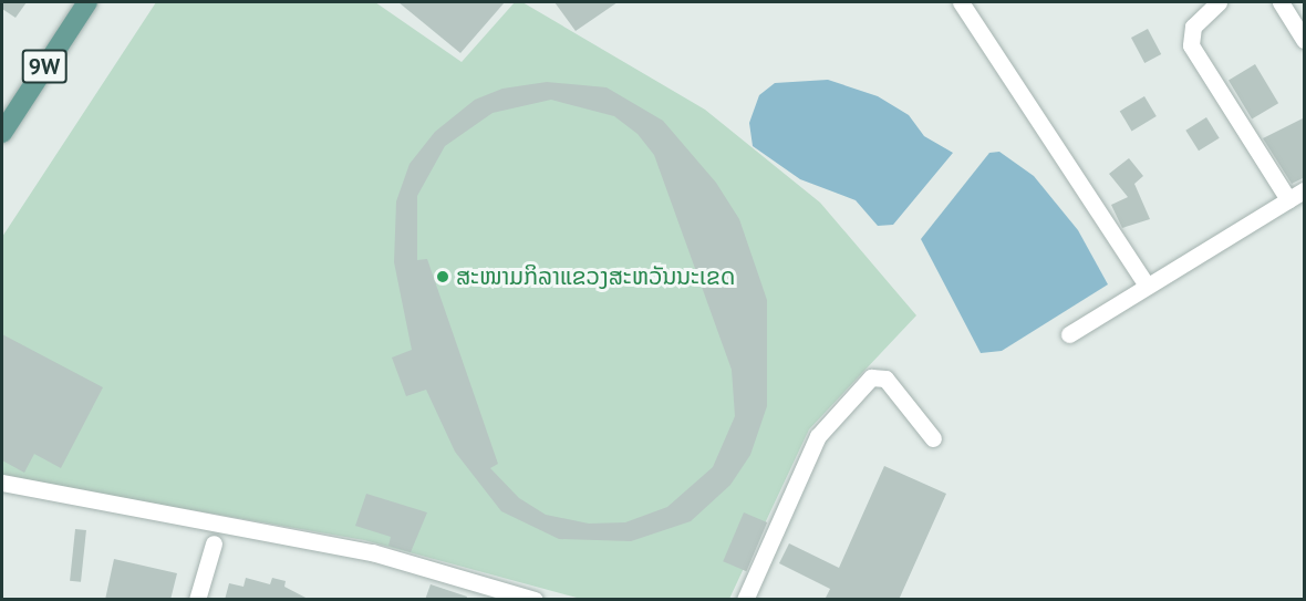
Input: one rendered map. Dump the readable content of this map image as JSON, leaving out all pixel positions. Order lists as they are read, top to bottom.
{
  "streets": {
    "main road": ["9W"]
  },
  "places": ["ສະໜາມກິລາແຂວງສະຫວັນນະເຂດ"]
}
